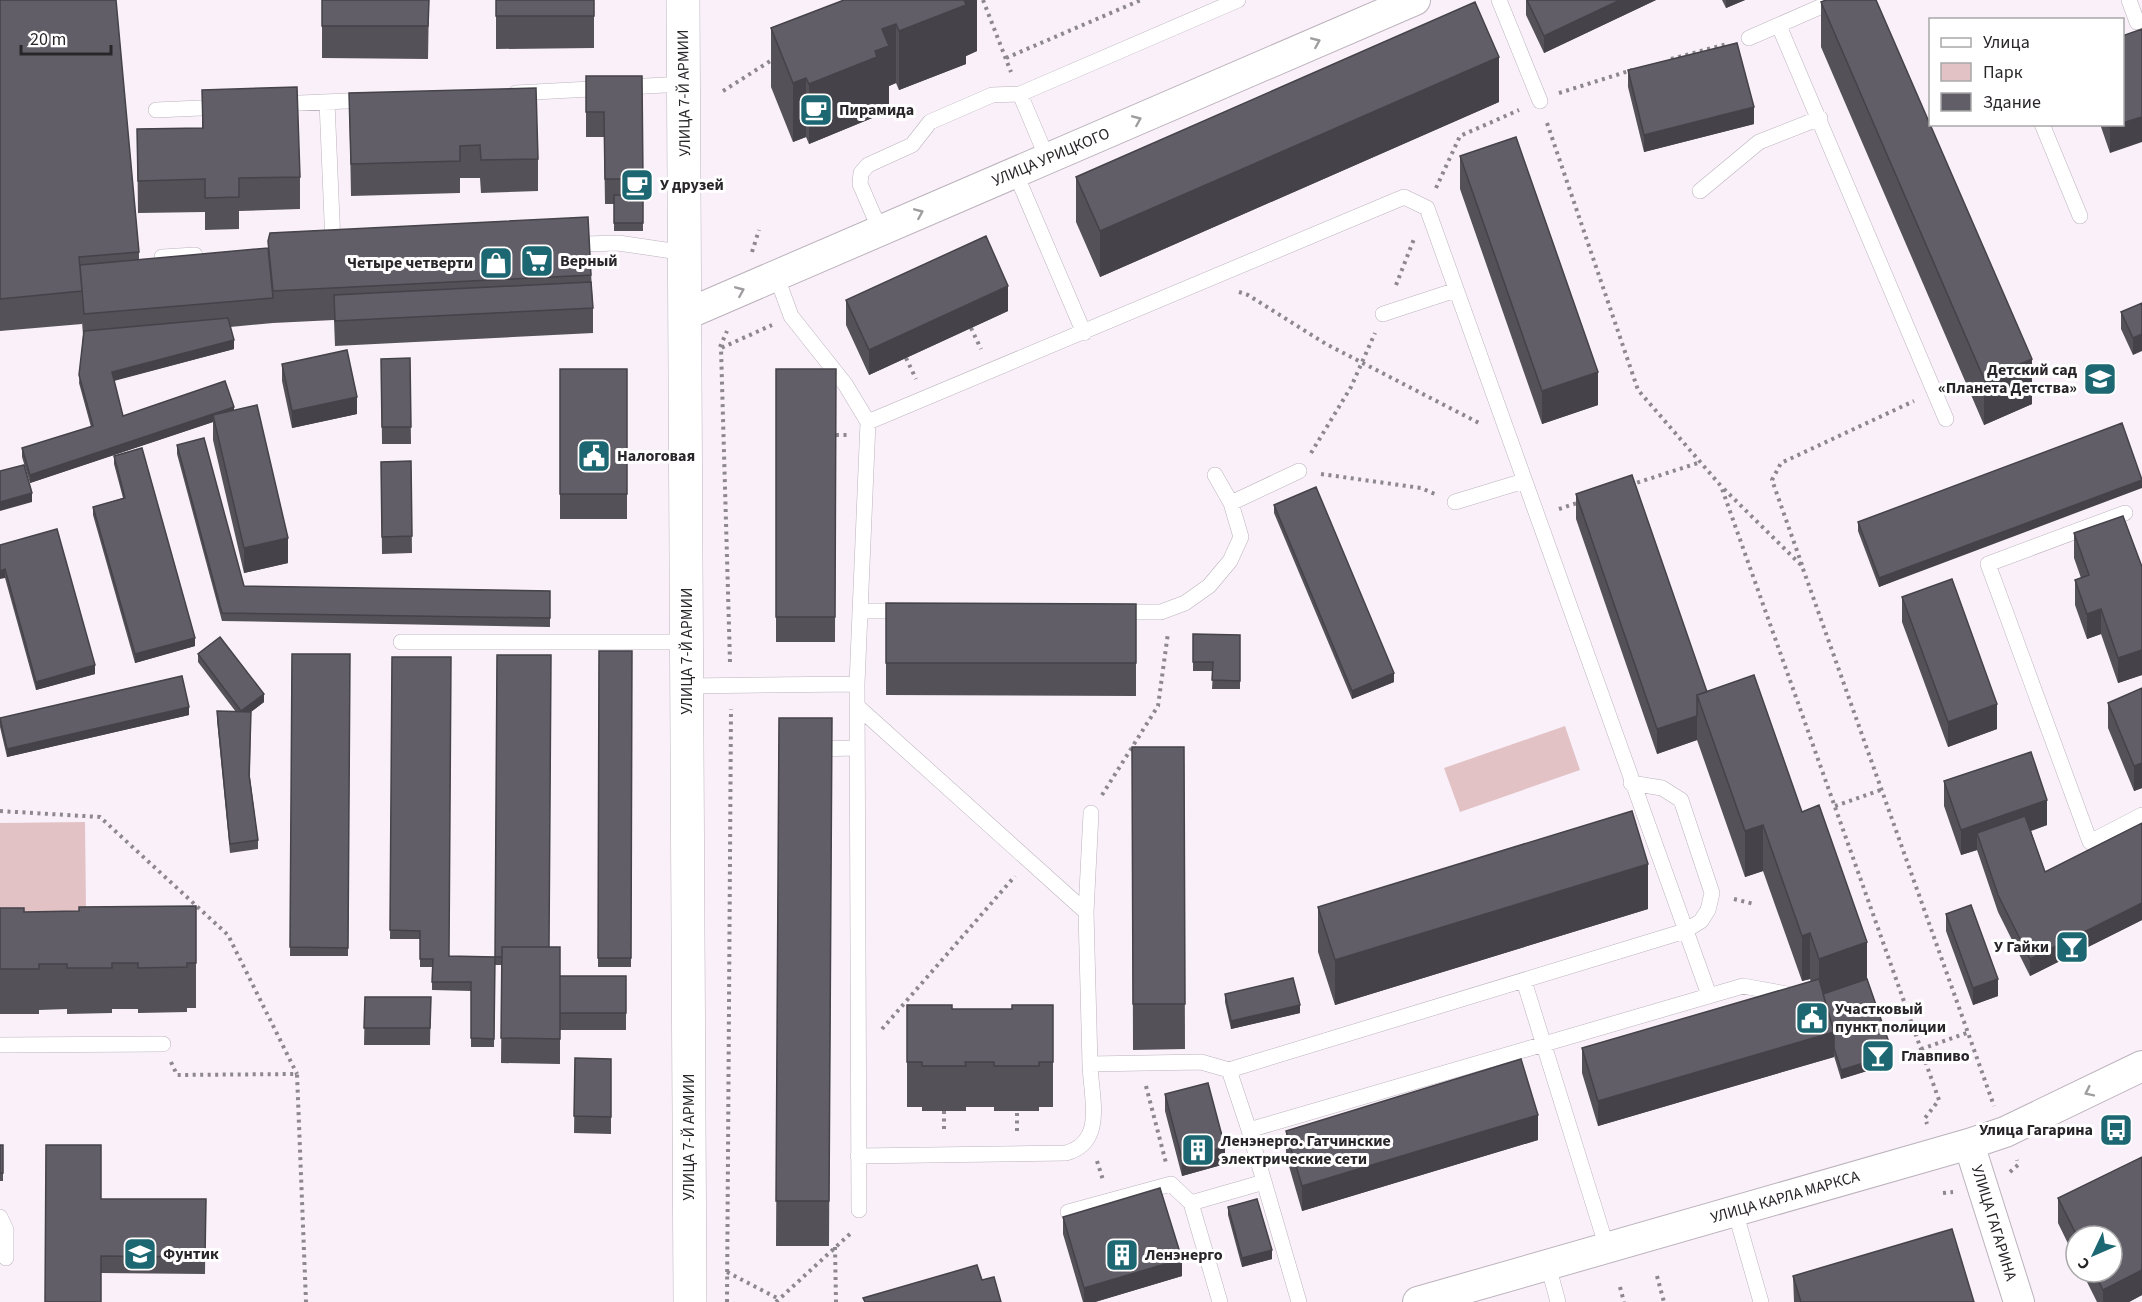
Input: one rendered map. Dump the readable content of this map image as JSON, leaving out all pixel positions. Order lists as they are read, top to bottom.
{
  "streets": {
    "street": [
      "УЛИЦА 7-Й АРМИИ",
      "УЛИЦА УРИЦКОГО",
      "УЛИЦА КАРЛА МАРКСА",
      "УЛИЦА ГАГАРИНА"
    ]
  },
  "crossings": [
    ["УЛИЦА 7-Й АРМИИ", "УЛИЦА УРИЦКОГО"],
    ["УЛИЦА КАРЛА МАРКСА", "УЛИЦА ГАГАРИНА"]
  ],
  "one_way": ["УЛИЦА УРИЦКОГО"],
  "places": {
    "cafe": ["Пирамида", "У друзей"],
    "supermarket": ["Верный"],
    "shop": ["Четыре четверти"],
    "school or university": ["Детский сад «Планета Детства»", "Фунтик"],
    "public building": ["Налоговая", "Участковый пункт полиции"],
    "bar": ["У Гайки", "Главпиво"],
    "bus stop": ["Улица Гагарина"],
    "building": ["Ленэнерго. Гатчинские электрические сети", "Ленэнерго"]
  },
  "legend": ["Улица", "Парк", "Здание"],
  "scale_bar": "20 m",
  "north": "bottom left"
}
